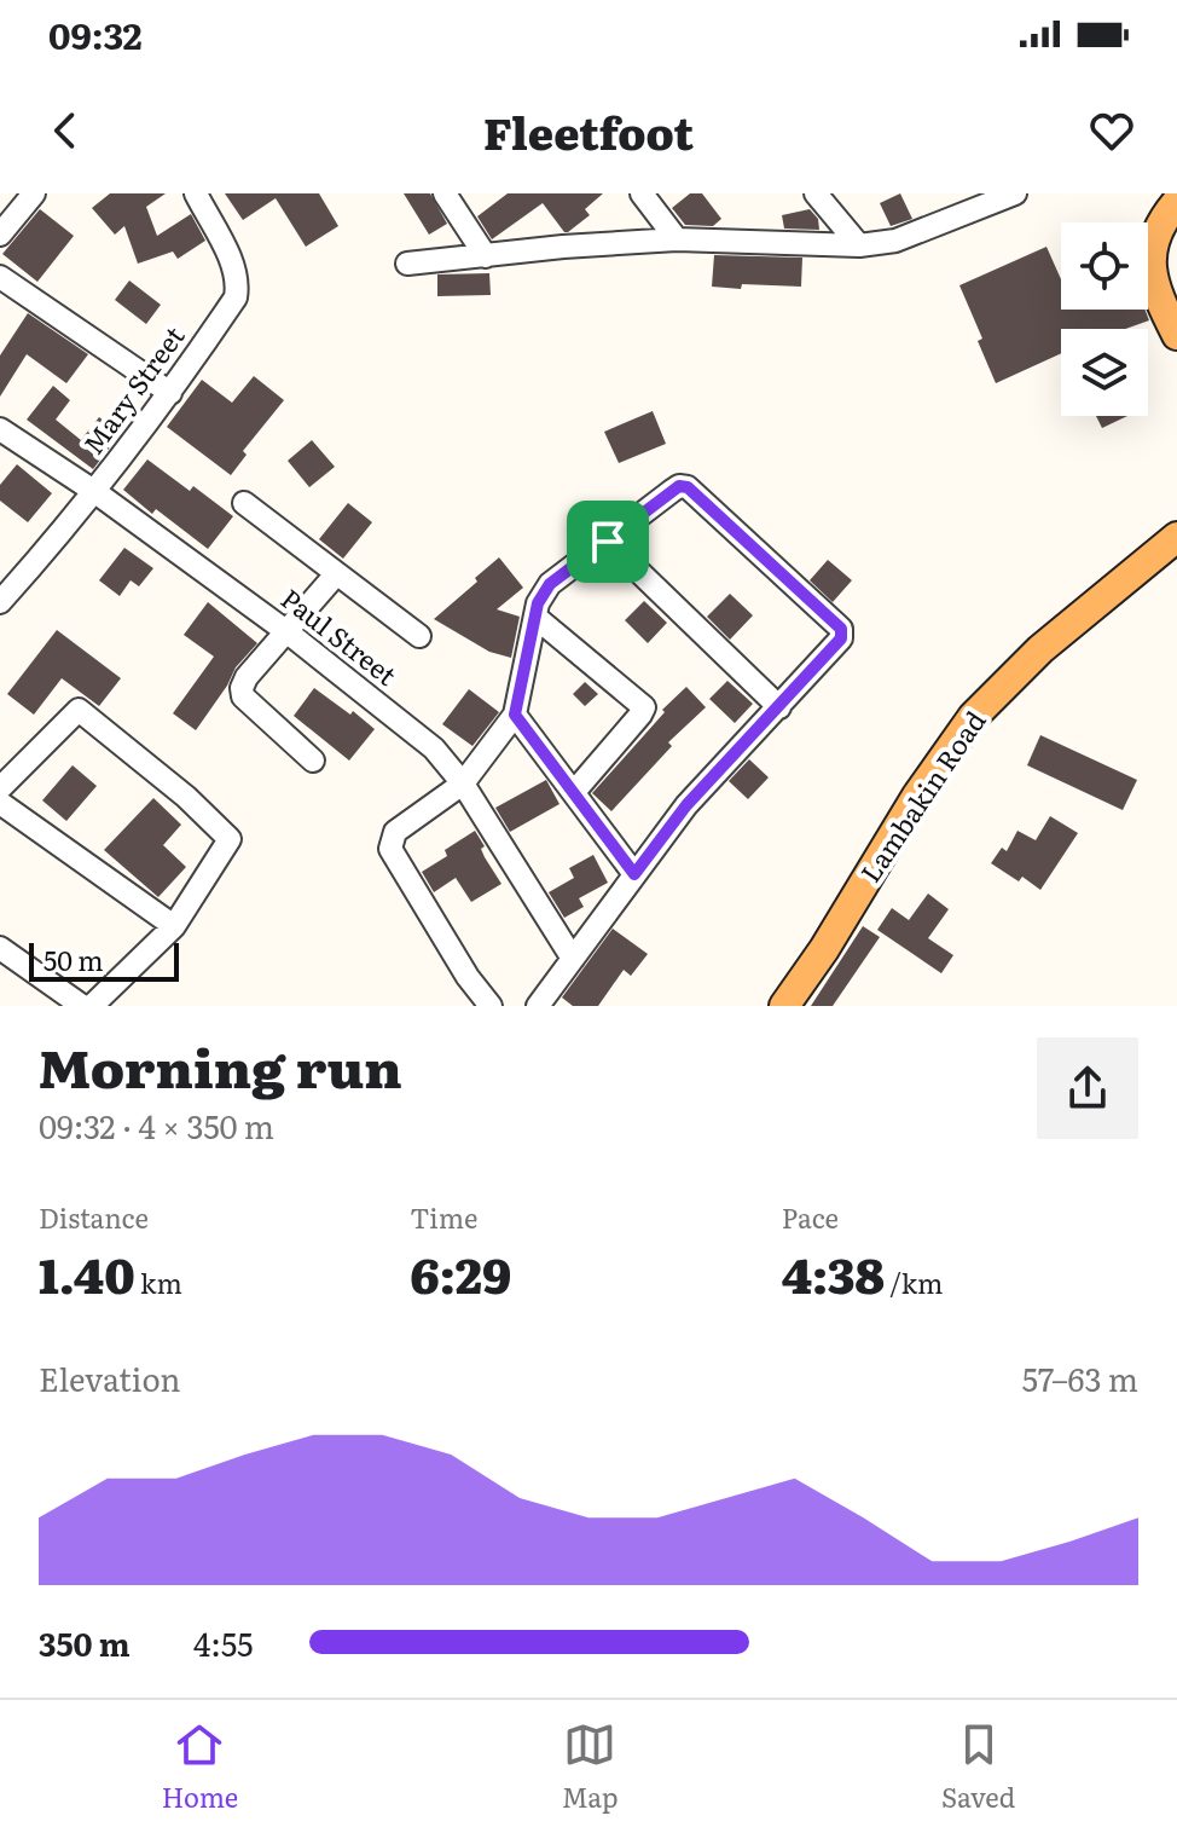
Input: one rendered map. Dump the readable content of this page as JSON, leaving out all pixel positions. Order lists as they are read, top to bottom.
{
  "streets": {
    "main road": ["Lambakin Road"],
    "street": ["Mary Street", "Paul Street"]
  },
  "crossings": [
    ["Mary Street", "Paul Street"]
  ],
  "scale_bar": "50 m",
  "page": {
    "status": "09:32",
    "header": "Fleetfoot",
    "scale": "50 m",
    "heading": ["Morning run", "09:32 · 4 × 350 m"],
    "stats": [
      ["Distance", "1.40 km"],
      ["Time", "6:29"],
      ["Pace", "4:38 /km"]
    ],
    "chart": ["Elevation", "57–63 m"],
    "list": [
      {
        "name": "350 m",
        "note": "4:55"
      }
    ],
    "tabs": ["Home", "Map", "Saved"]
  }
}
